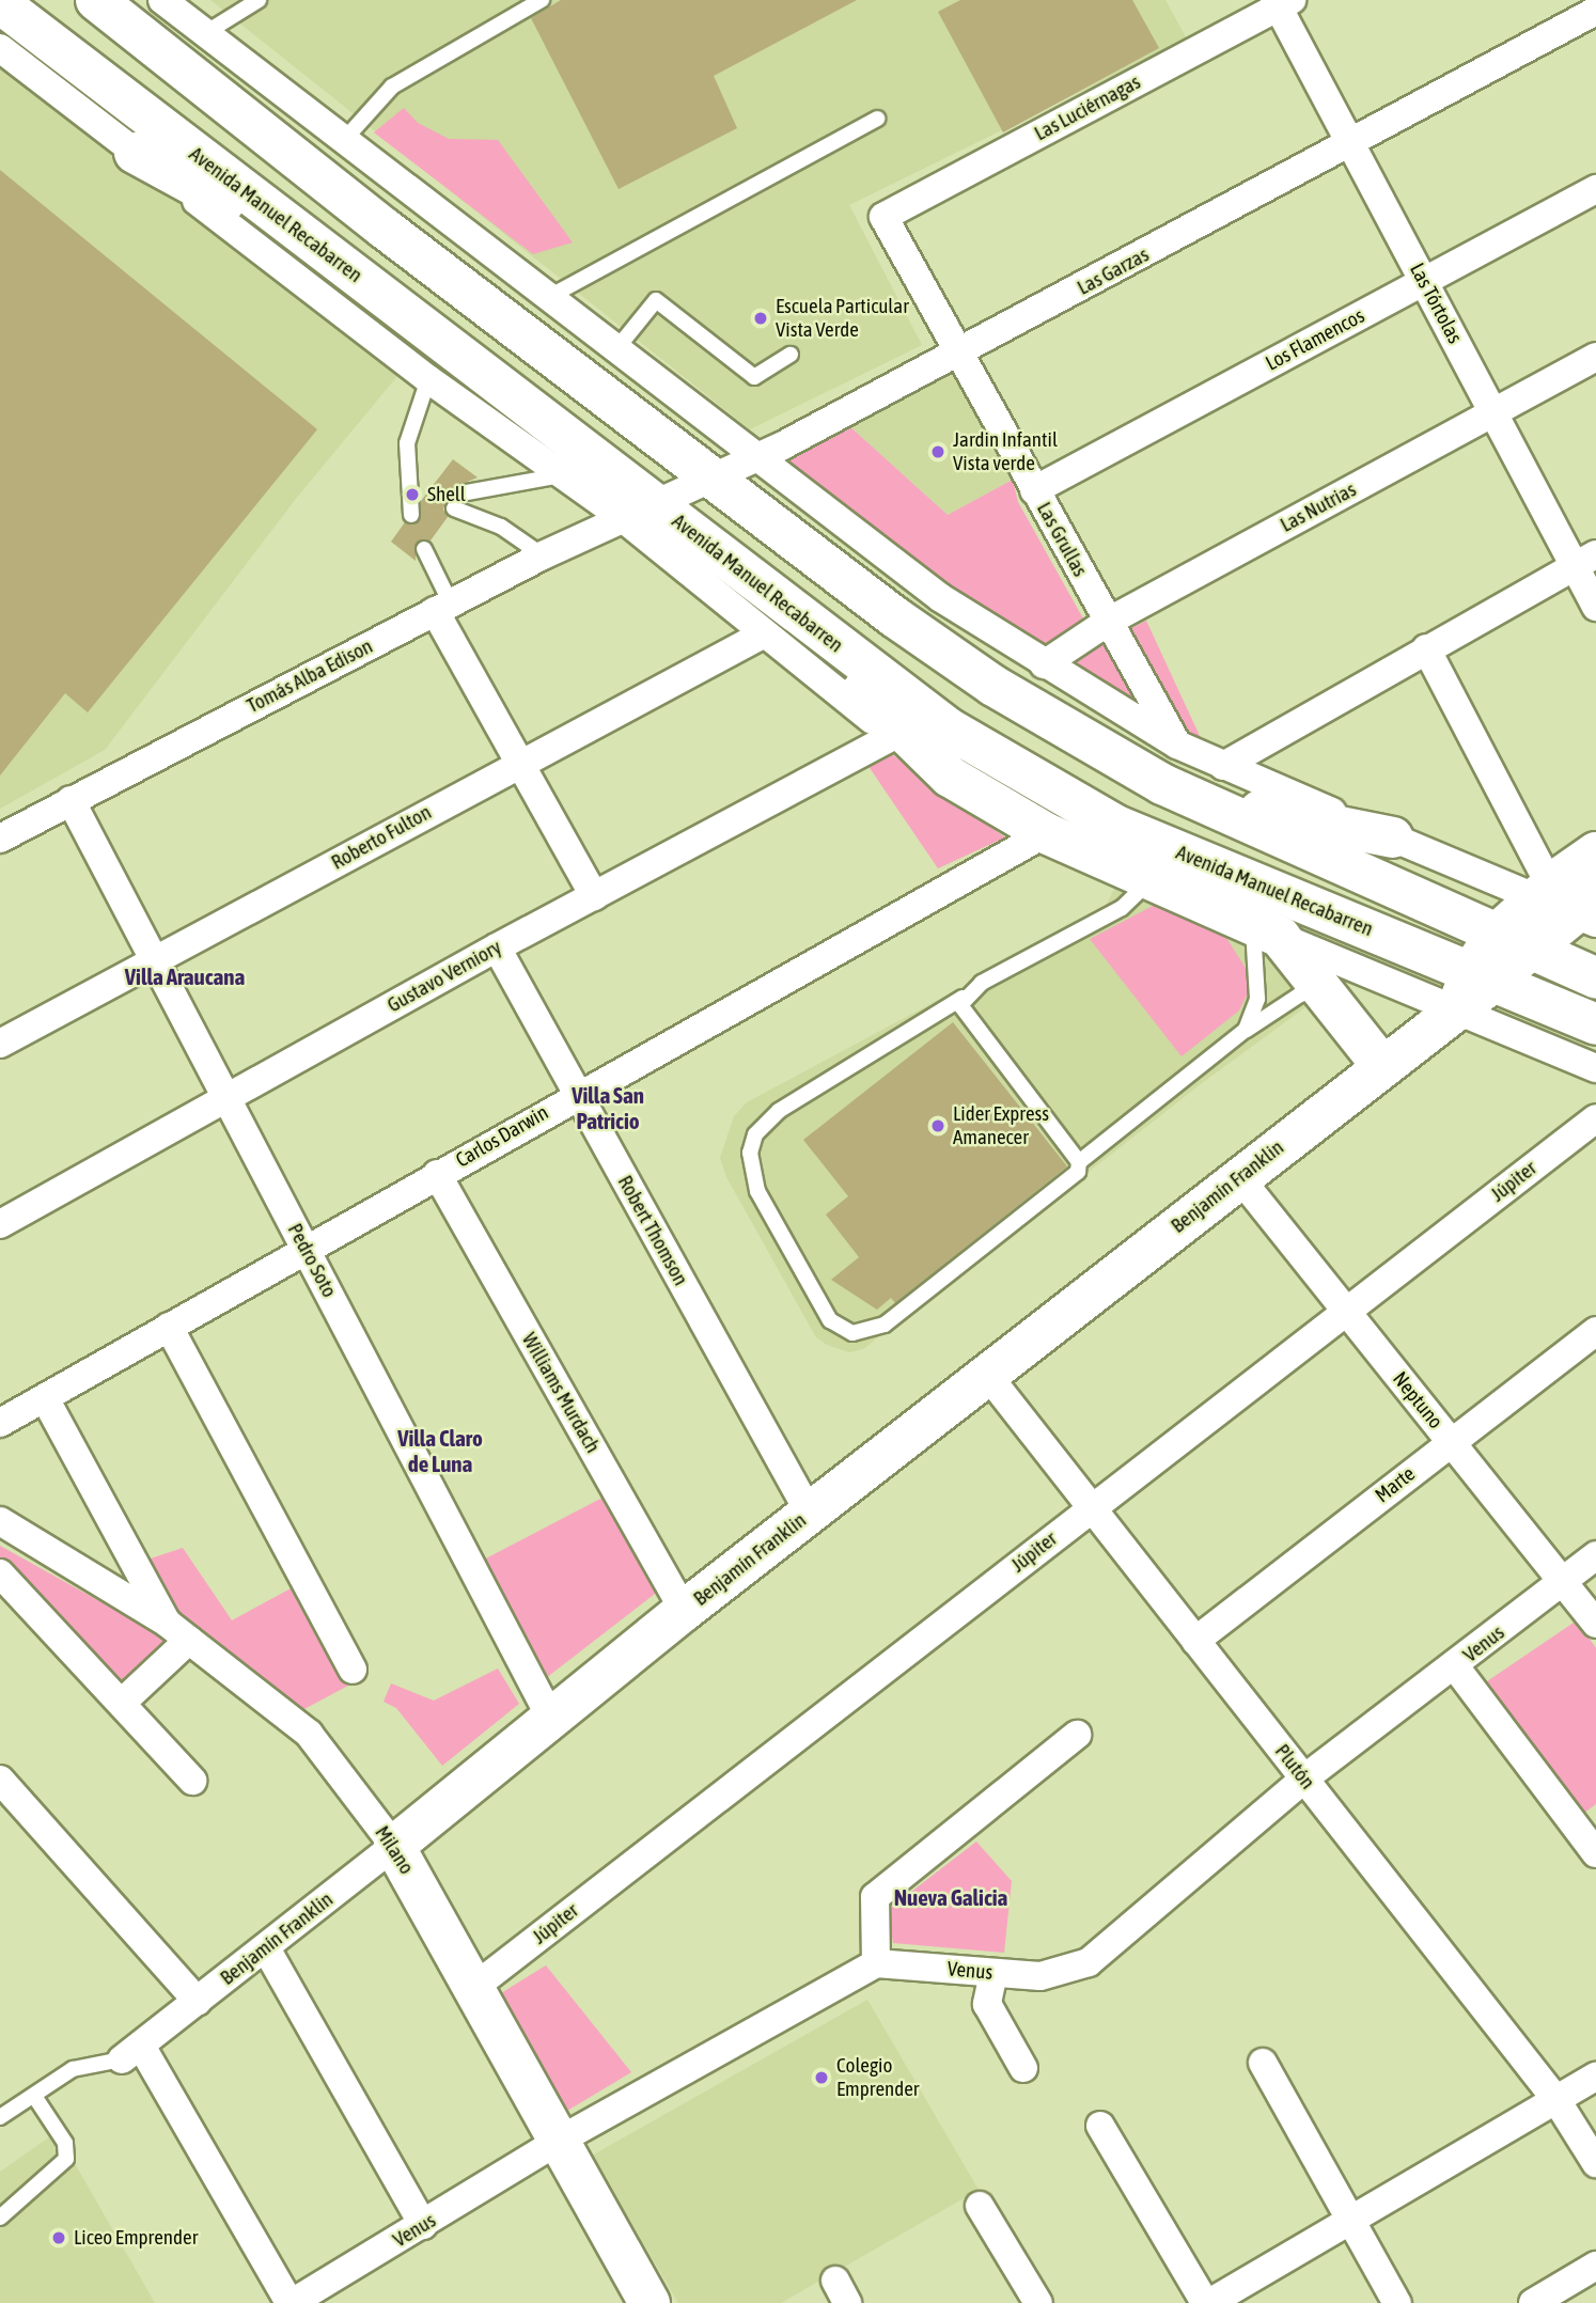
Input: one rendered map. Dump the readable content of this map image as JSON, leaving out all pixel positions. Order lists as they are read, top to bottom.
{
  "streets": {
    "main road": ["Avenida Manuel Recabarren", "Benjamín Franklin", "Milano"],
    "street": [
      "Las Luciérnagas",
      "Las Garzas",
      "Las Tórtolas",
      "Los Flamencos",
      "Las Nutrias",
      "Las Grullas",
      "Tomás Alba Edison",
      "Roberto Fulton",
      "Gustavo Verniory",
      "Carlos Darwin",
      "Júpiter",
      "Robert Thomson",
      "Pedro Soto",
      "Williams Murdach",
      "Neptuno",
      "Marte",
      "Venus",
      "Plutón"
    ]
  },
  "crossings": [
    ["Las Luciérnagas", "Las Tórtolas"],
    ["Las Luciérnagas", "Las Grullas"],
    ["Avenida Manuel Recabarren", "Las Garzas"],
    ["Avenida Manuel Recabarren", "Tomás Alba Edison"],
    ["Avenida Manuel Recabarren", "Roberto Fulton"],
    ["Avenida Manuel Recabarren", "Gustavo Verniory"],
    ["Avenida Manuel Recabarren", "Carlos Darwin"],
    ["Avenida Manuel Recabarren", "Benjamín Franklin"],
    ["Las Garzas", "Las Tórtolas"],
    ["Las Garzas", "Las Grullas"],
    ["Las Garzas", "Tomás Alba Edison"],
    ["Las Tórtolas", "Los Flamencos"],
    ["Las Tórtolas", "Las Nutrias"],
    ["Los Flamencos", "Las Grullas"],
    ["Las Nutrias", "Las Grullas"],
    ["Tomás Alba Edison", "Pedro Soto"],
    ["Roberto Fulton", "Pedro Soto"],
    ["Gustavo Verniory", "Robert Thomson"],
    ["Gustavo Verniory", "Pedro Soto"],
    ["Carlos Darwin", "Robert Thomson"],
    ["Carlos Darwin", "Pedro Soto"],
    ["Carlos Darwin", "Williams Murdach"],
    ["Júpiter", "Neptuno"],
    ["Júpiter", "Plutón"],
    ["Júpiter", "Milano"],
    ["Benjamín Franklin", "Robert Thomson"],
    ["Benjamín Franklin", "Pedro Soto"],
    ["Benjamín Franklin", "Williams Murdach"],
    ["Benjamín Franklin", "Neptuno"],
    ["Benjamín Franklin", "Plutón"],
    ["Benjamín Franklin", "Milano"],
    ["Neptuno", "Marte"],
    ["Neptuno", "Venus"],
    ["Marte", "Plutón"],
    ["Venus", "Plutón"],
    ["Venus", "Milano"]
  ],
  "districts": [
    "Villa Araucana",
    "Villa San Patricio",
    "Villa Claro de Luna",
    "Nueva Galicia"
  ],
  "places": [
    "Escuela Particular Vista Verde",
    "Jardin Infantil Vista verde",
    "Shell",
    "Lider Express Amanecer",
    "Colegio Emprender",
    "Liceo Emprender"
  ]
}
